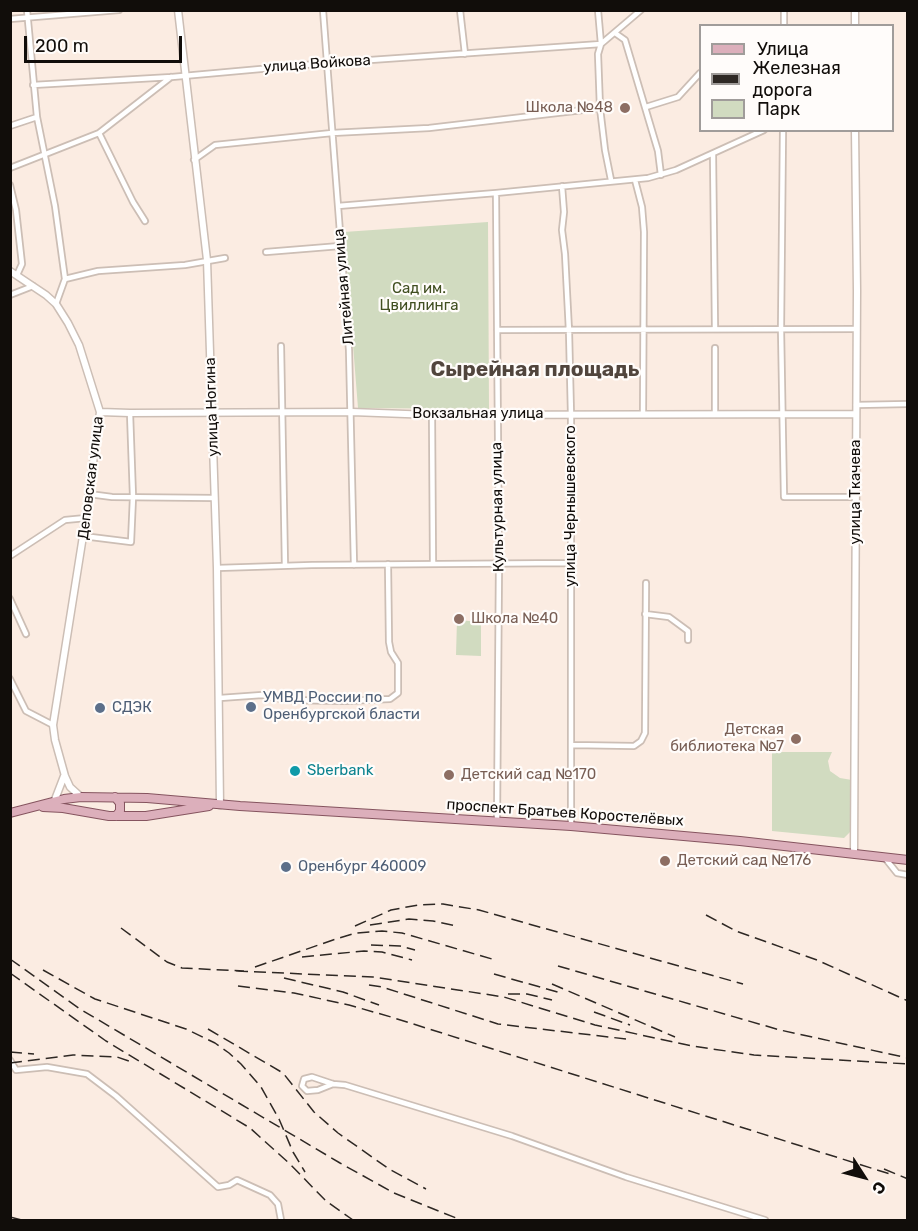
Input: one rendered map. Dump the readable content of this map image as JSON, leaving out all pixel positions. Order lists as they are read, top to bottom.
{
  "streets": {
    "main road": ["проспект Братьев Коростелёвых"],
    "street": [
      "улица Войкова",
      "Литейная улица",
      "улица Ногина",
      "Вокзальная улица",
      "Деповская улица",
      "улица Ткачева",
      "улица Чернышевского",
      "Культурная улица"
    ]
  },
  "crossings": [
    ["улица Войкова", "Литейная улица"],
    ["улица Войкова", "улица Ногина"],
    ["Литейная улица", "Вокзальная улица"],
    ["улица Ногина", "Вокзальная улица"],
    ["улица Ногина", "проспект Братьев Коростелёвых"],
    ["Вокзальная улица", "Деповская улица"],
    ["Вокзальная улица", "улица Ткачева"],
    ["Вокзальная улица", "улица Чернышевского"],
    ["Вокзальная улица", "Культурная улица"],
    ["Деповская улица", "проспект Братьев Коростелёвых"],
    ["улица Ткачева", "проспект Братьев Коростелёвых"],
    ["улица Чернышевского", "проспект Братьев Коростелёвых"],
    ["Культурная улица", "проспект Братьев Коростелёвых"]
  ],
  "districts": ["Сырейная площадь"],
  "parks": ["Сад им. Цвиллинга"],
  "places": [
    "Школа №48",
    "Школа №40",
    "УМВД России по Оренбургской бласти",
    "СДЭК",
    "Детская библиотека №7",
    "Sberbank",
    "Детский сад №170",
    "Детский сад №176",
    "Оренбург 460009"
  ],
  "legend": ["Улица", "Железная дорога", "Парк"],
  "scale_bar": "200 m",
  "north": "bottom right"
}
